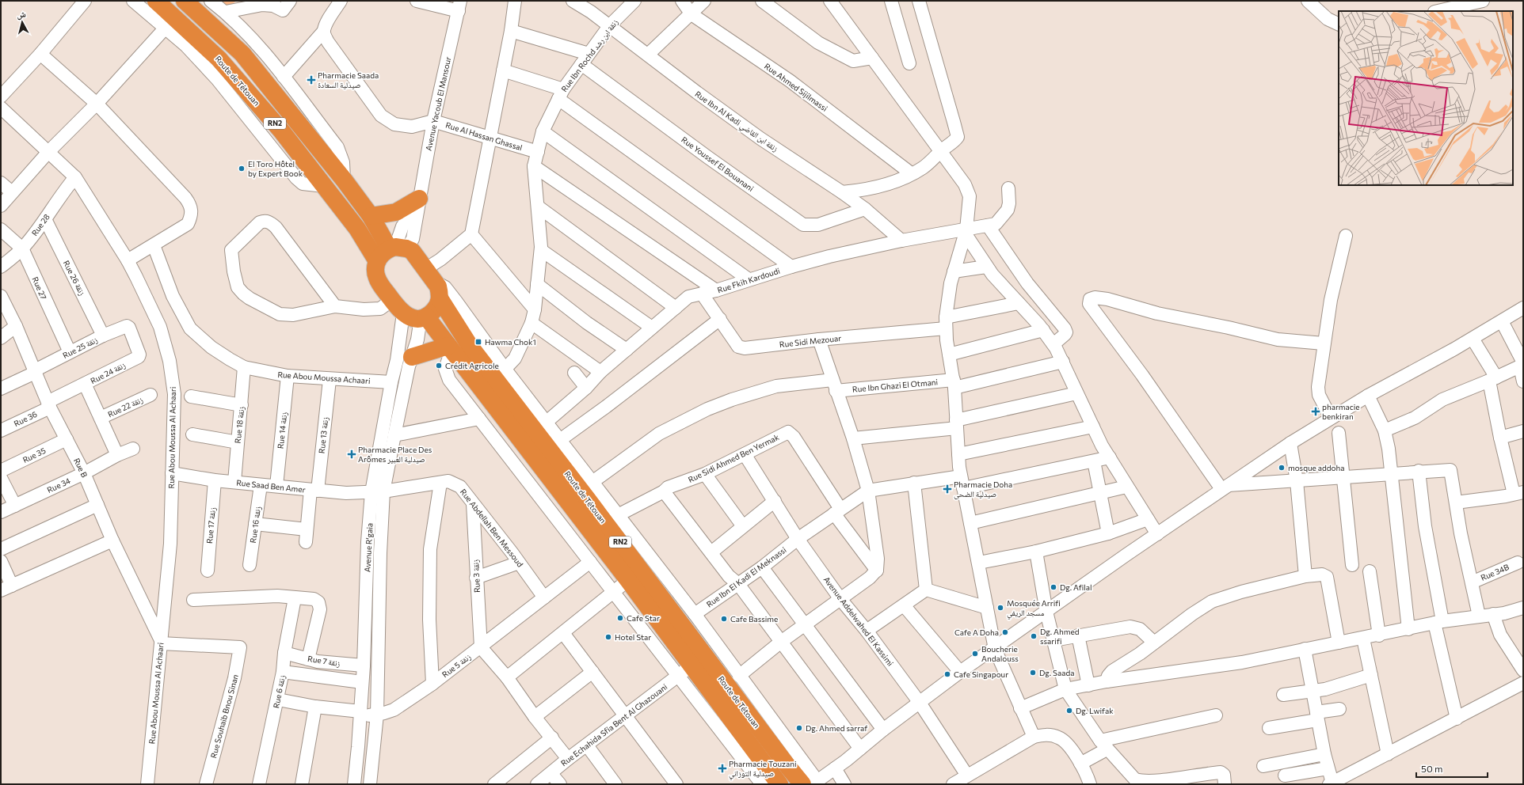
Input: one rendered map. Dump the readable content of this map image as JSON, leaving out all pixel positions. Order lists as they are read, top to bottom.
{
  "streets": {
    "highway": ["Route de Tétouan", "RN2"],
    "street": [
      "Rue Ibn Rochd زنقة ابن رشد",
      "Rue Ahmed Sijilmassi",
      "Avenue Yacoub El Mansour",
      "Rue Ibn Al Kadi زنقة ابن القاضي",
      "Rue Al Hassan Ghassal",
      "Rue Youssef El Bouanani",
      "Rue 28",
      "Rue 26 زنقة",
      "Rue Fkih Kardoudi",
      "Rue 27",
      "Rue Sidi Mezouar",
      "Rue 25 زنقة",
      "Rue 24 زنقة",
      "Rue Abou Moussa Achaari",
      "Rue Ibn Ghazi El Otmani",
      "Rue 22 زنقة",
      "Rue 36",
      "Rue 18 زنقة",
      "Rue 14 زنقة",
      "Rue 13 زنقة",
      "Rue Abou Moussa Al Achaari",
      "Rue 35",
      "Rue Sidi Ahmed Ben Yermak",
      "Rue B",
      "Rue 34",
      "Rue Saad Ben Amer",
      "Rue 16 زنقة",
      "Rue 17 زنقة",
      "Rue Abdellah Ben Messoud",
      "Avenue R'gaia",
      "Rue 34B",
      "Rue 3 زنقة",
      "Rue Ibn El Kadi El Meknassi",
      "Avenue Addelwahed El Kassimi",
      "Rue 7 زنقة",
      "Rue 5 زنقة",
      "Rue 6 زنقة",
      "Rue Souhaib Bnou Sinan",
      "Rue Echahida Sfia Bent Al Ghazouani"
    ]
  },
  "crossings": [
    ["Rue Ibn Rochd زنقة ابن رشد", "Route de Tétouan"],
    ["Rue Ibn Rochd زنقة ابن رشد", "Rue Ibn Al Kadi زنقة ابن القاضي"],
    ["Rue Ibn Rochd زنقة ابن رشد", "Rue Al Hassan Ghassal"],
    ["Rue Ibn Rochd زنقة ابن رشد", "Rue Youssef El Bouanani"],
    ["Route de Tétouan", "Avenue Yacoub El Mansour"],
    ["Route de Tétouan", "Rue Ibn Ghazi El Otmani"],
    ["Route de Tétouan", "Avenue R'gaia"],
    ["Route de Tétouan", "Rue Echahida Sfia Bent Al Ghazouani"],
    ["Avenue Yacoub El Mansour", "Rue Al Hassan Ghassal"],
    ["Avenue Yacoub El Mansour", "Avenue R'gaia"],
    ["Rue Ibn Al Kadi زنقة ابن القاضي", "Rue Youssef El Bouanani"],
    ["Rue Ibn Al Kadi زنقة ابن القاضي", "Rue Fkih Kardoudi"],
    ["Rue 28", "Rue 26 زنقة"],
    ["Rue 28", "Rue 27"],
    ["Rue 28", "Rue Abou Moussa Al Achaari"],
    ["Rue 26 زنقة", "Rue 25 زنقة"],
    ["Rue Fkih Kardoudi", "Rue Sidi Mezouar"],
    ["Rue 27", "Rue 25 زنقة"],
    ["Rue 25 زنقة", "Rue 24 زنقة"],
    ["Rue 25 زنقة", "Rue B"],
    ["Rue 24 زنقة", "Rue 36"],
    ["Rue 24 زنقة", "Rue B"],
    ["Rue Abou Moussa Achaari", "Rue 18 زنقة"],
    ["Rue Abou Moussa Achaari", "Rue 14 زنقة"],
    ["Rue Abou Moussa Achaari", "Rue 13 زنقة"],
    ["Rue Abou Moussa Achaari", "Avenue R'gaia"],
    ["Rue 36", "Rue B"],
    ["Rue 18 زنقة", "Rue Saad Ben Amer"],
    ["Rue 14 زنقة", "Rue Saad Ben Amer"],
    ["Rue 13 زنقة", "Rue Saad Ben Amer"],
    ["Rue Abou Moussa Al Achaari", "Rue B"],
    ["Rue Abou Moussa Al Achaari", "Rue Saad Ben Amer"],
    ["Rue Abou Moussa Al Achaari", "Rue Souhaib Bnou Sinan"],
    ["Rue 35", "Rue B"],
    ["Rue Sidi Ahmed Ben Yermak", "Rue Ibn El Kadi El Meknassi"],
    ["Rue B", "Rue 34"],
    ["Rue B", "Rue Souhaib Bnou Sinan"],
    ["Rue Saad Ben Amer", "Rue 16 زنقة"],
    ["Rue Saad Ben Amer", "Rue 17 زنقة"],
    ["Rue Saad Ben Amer", "Rue Abdellah Ben Messoud"],
    ["Rue Saad Ben Amer", "Avenue R'gaia"],
    ["Rue Abdellah Ben Messoud", "Avenue R'gaia"],
    ["Rue Abdellah Ben Messoud", "Rue 3 زنقة"],
    ["Rue Abdellah Ben Messoud", "Rue 5 زنقة"],
    ["Avenue R'gaia", "Rue 7 زنقة"],
    ["Avenue R'gaia", "Rue 5 زنقة"],
    ["Rue 3 زنقة", "Rue 5 زنقة"],
    ["Rue Ibn El Kadi El Meknassi", "Avenue Addelwahed El Kassimi"],
    ["Rue 7 زنقة", "Rue 6 زنقة"],
    ["Rue 5 زنقة", "Rue 6 زنقة"]
  ],
  "places": {
    "health": [
      "Pharmacie Saada صيدلية السعادة",
      "pharmacie benkiran",
      "Pharmacie Place Des Arômes صيدلية العبير",
      "Pharmacie Doha صيدلية الضحى",
      "Pharmacie Touzani صيدلية التوزاني"
    ],
    "other": [
      "El Toro Hôtel by Expert Book",
      "Crédit Agricole",
      "mosque addoha",
      "Dg. Afilal",
      "Mosquée Arrifi مسجد الريفي",
      "Cafe Star",
      "Cafe Bassime",
      "Cafe A Doha",
      "Dg. Ahmed ssarifi",
      "Hotel Star",
      "Boucherie Andalouss",
      "Dg. Saada",
      "Cafe Singapour",
      "Dg. Lwifak",
      "Dg. Ahmed sarraf"
    ],
    "transit": ["Hawma Chok1"]
  },
  "scale_bar": "50 m",
  "north": "top"
}
